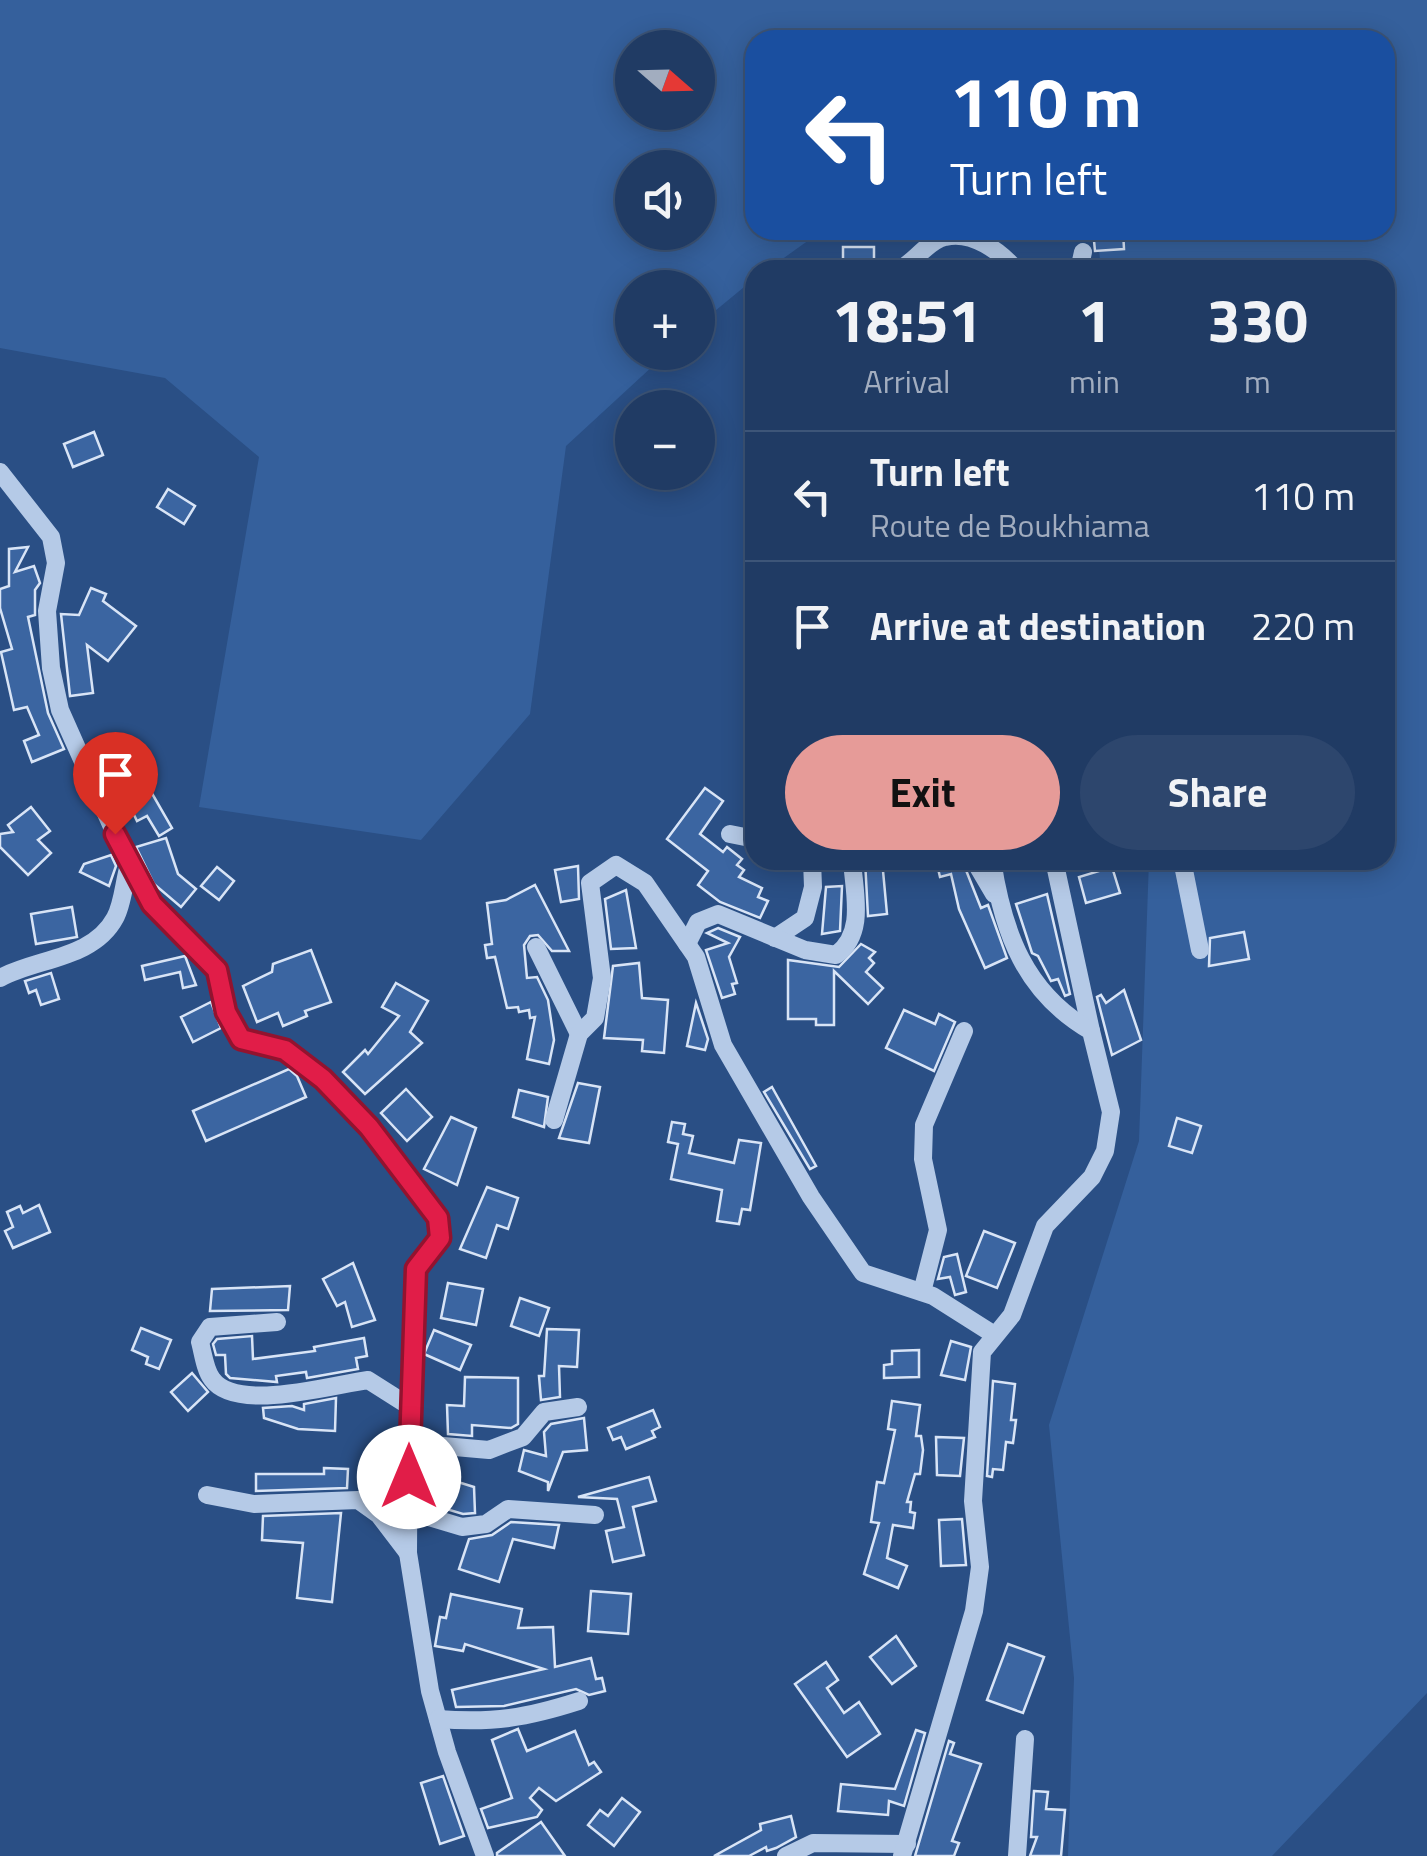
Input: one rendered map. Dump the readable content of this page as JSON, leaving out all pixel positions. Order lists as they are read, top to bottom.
{
  "north": "right",
  "page": {
    "map_buttons": ["+", "−"],
    "turn": ["110 m", "Turn left"],
    "eta": [
      "18:51",
      "Arrival",
      "1",
      "min",
      "330",
      "m"
    ],
    "list": [
      {
        "name": "Turn left",
        "note": "Route de Boukhiama",
        "value": "110 m"
      },
      {
        "name": "Arrive at destination",
        "value": "220 m"
      }
    ],
    "buttons": ["Exit", "Share"]
  }
}
